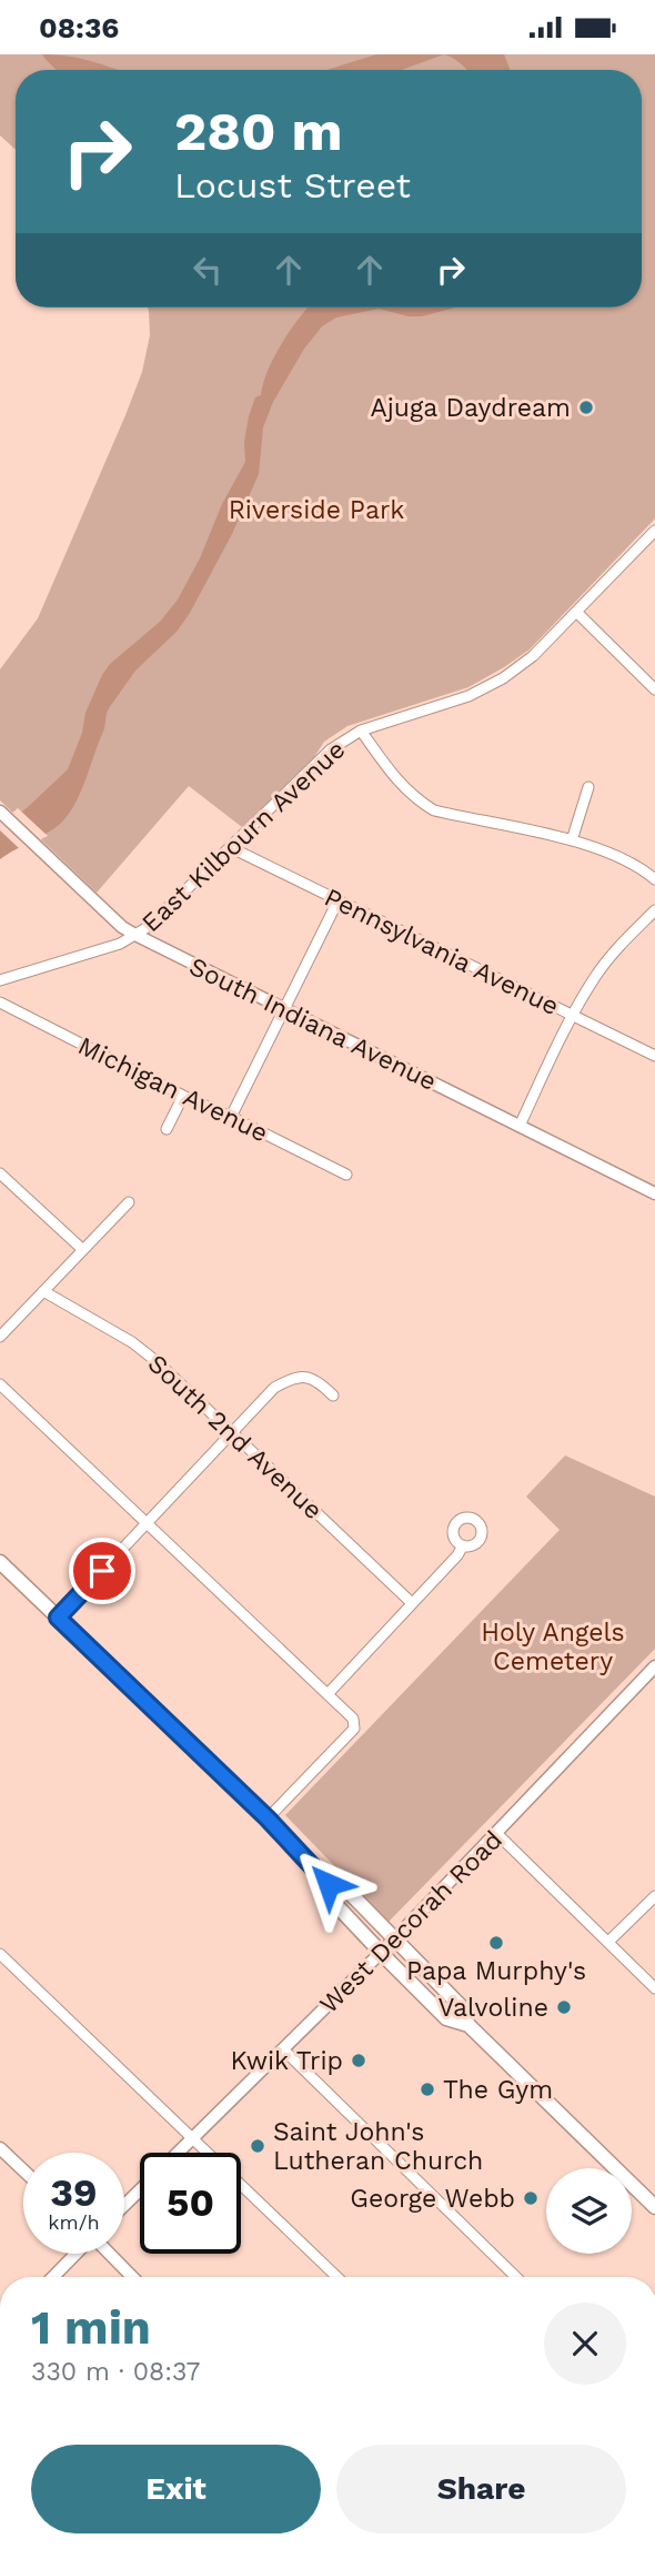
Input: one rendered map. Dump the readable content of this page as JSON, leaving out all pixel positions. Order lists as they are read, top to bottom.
{
  "streets": {
    "street": [
      "East Kilbourn Avenue",
      "Pennsylvania Avenue",
      "South Indiana Avenue",
      "Michigan Avenue",
      "South 2nd Avenue",
      "West Decorah Road"
    ]
  },
  "crossings": [
    ["East Kilbourn Avenue", "Pennsylvania Avenue"],
    ["East Kilbourn Avenue", "South Indiana Avenue"]
  ],
  "parks": ["Riverside Park", "Holy Angels Cemetery"],
  "places": [
    "Ajuga Daydream",
    "Papa Murphy's",
    "Valvoline",
    "Kwik Trip",
    "The Gym",
    "Saint John's Lutheran Church",
    "George Webb"
  ],
  "page": {
    "status": "08:36",
    "turn": ["280 m", "Locust Street"],
    "speed": "39 km/h",
    "limit": "50",
    "heading": ["1 min", "330 m · 08:37"],
    "buttons": ["Exit", "Share"]
  }
}
